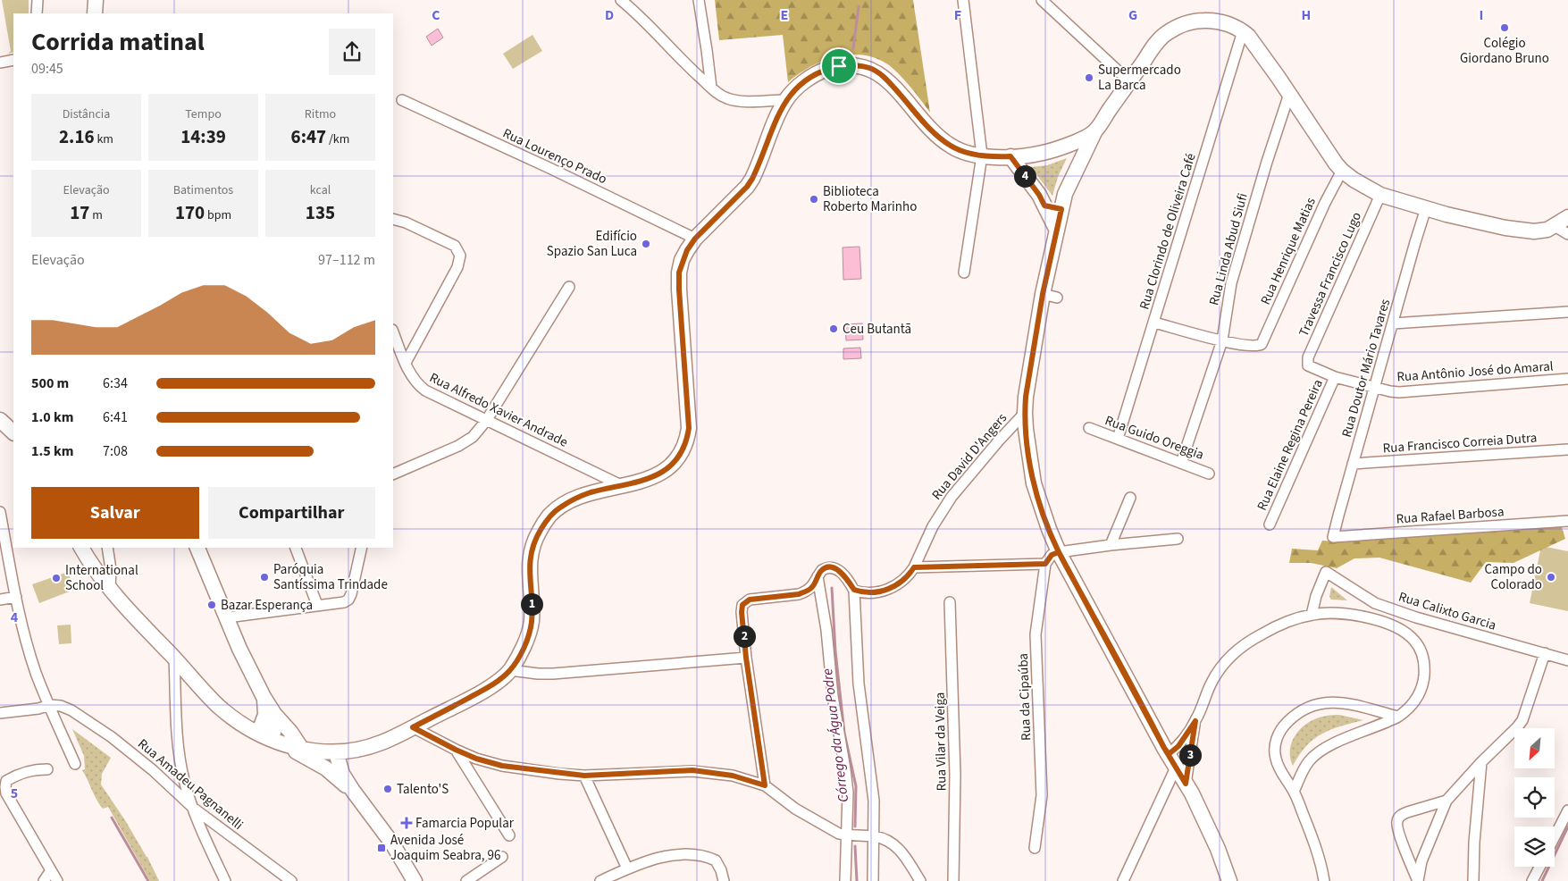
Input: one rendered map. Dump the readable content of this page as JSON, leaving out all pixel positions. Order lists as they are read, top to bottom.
{
  "streets": {
    "street": [
      "Rua Lourenço Prado",
      "Rua Clorindo de Oliveira Café",
      "Rua Linda Abud Siufi",
      "Rua Henrique Matias",
      "Travessa Francisco Lugo",
      "Rua Doutor Mário Tavares",
      "Rua Antônio José do Amaral",
      "Rua Alfredo Xavier Andrade",
      "Rua Guido Oreggia",
      "Rua Francisco Correia Dutra",
      "Rua Elaine Regina Pereira",
      "Rua David D'Angers",
      "Rua Rafael Barbosa",
      "Rua Calixto Garcia",
      "Rua da Cipaúba",
      "Rua Vilar da Veiga",
      "Rua Amadeu Pagnanelli"
    ]
  },
  "crossings": [
    ["Rua Clorindo de Oliveira Café", "Rua Guido Oreggia"],
    ["Rua Linda Abud Siufi", "Rua Henrique Matias"],
    ["Rua Linda Abud Siufi", "Rua Guido Oreggia"],
    ["Travessa Francisco Lugo", "Rua Antônio José do Amaral"],
    ["Rua Doutor Mário Tavares", "Rua Antônio José do Amaral"],
    ["Rua Doutor Mário Tavares", "Rua Francisco Correia Dutra"],
    ["Rua Doutor Mário Tavares", "Rua Rafael Barbosa"],
    ["Rua Antônio José do Amaral", "Rua Elaine Regina Pereira"]
  ],
  "water": ["Córrego da Água Podre"],
  "places": {
    "other": [
      "Colégio Giordano Bruno",
      "Supermercado La Barca",
      "Biblioteca Roberto Marinho",
      "Edifício Spazio San Luca",
      "Ceu Butantã",
      "Paróquia Santíssima Trindade",
      "Campo do Colorado",
      "International School",
      "Bazar Esperança",
      "Talento'S"
    ],
    "health": ["Famarcia Popular"],
    "transit": ["Avenida José Joaquim Seabra, 96"]
  },
  "north": "bottom left",
  "page": {
    "heading": ["Corrida matinal", "09:45"],
    "stats": [
      ["Distância", "2.16 km"],
      ["Tempo", "14:39"],
      ["Ritmo", "6:47 /km"],
      ["Elevação", "17 m"],
      ["Batimentos", "170 bpm"],
      ["kcal", "135"]
    ],
    "pins": [
      "4",
      "1",
      "2",
      "3"
    ],
    "chart": ["Elevação", "97–112 m"],
    "list": [
      {
        "name": "500 m",
        "note": "6:34"
      },
      {
        "name": "1.0 km",
        "note": "6:41"
      },
      {
        "name": "1.5 km",
        "note": "7:08"
      }
    ],
    "buttons": ["Salvar", "Compartilhar"]
  },
  "grid": {
    "columns": [
      "C",
      "D",
      "E",
      "F",
      "G",
      "H",
      "I"
    ],
    "rows": ["4", "5"]
  }
}
